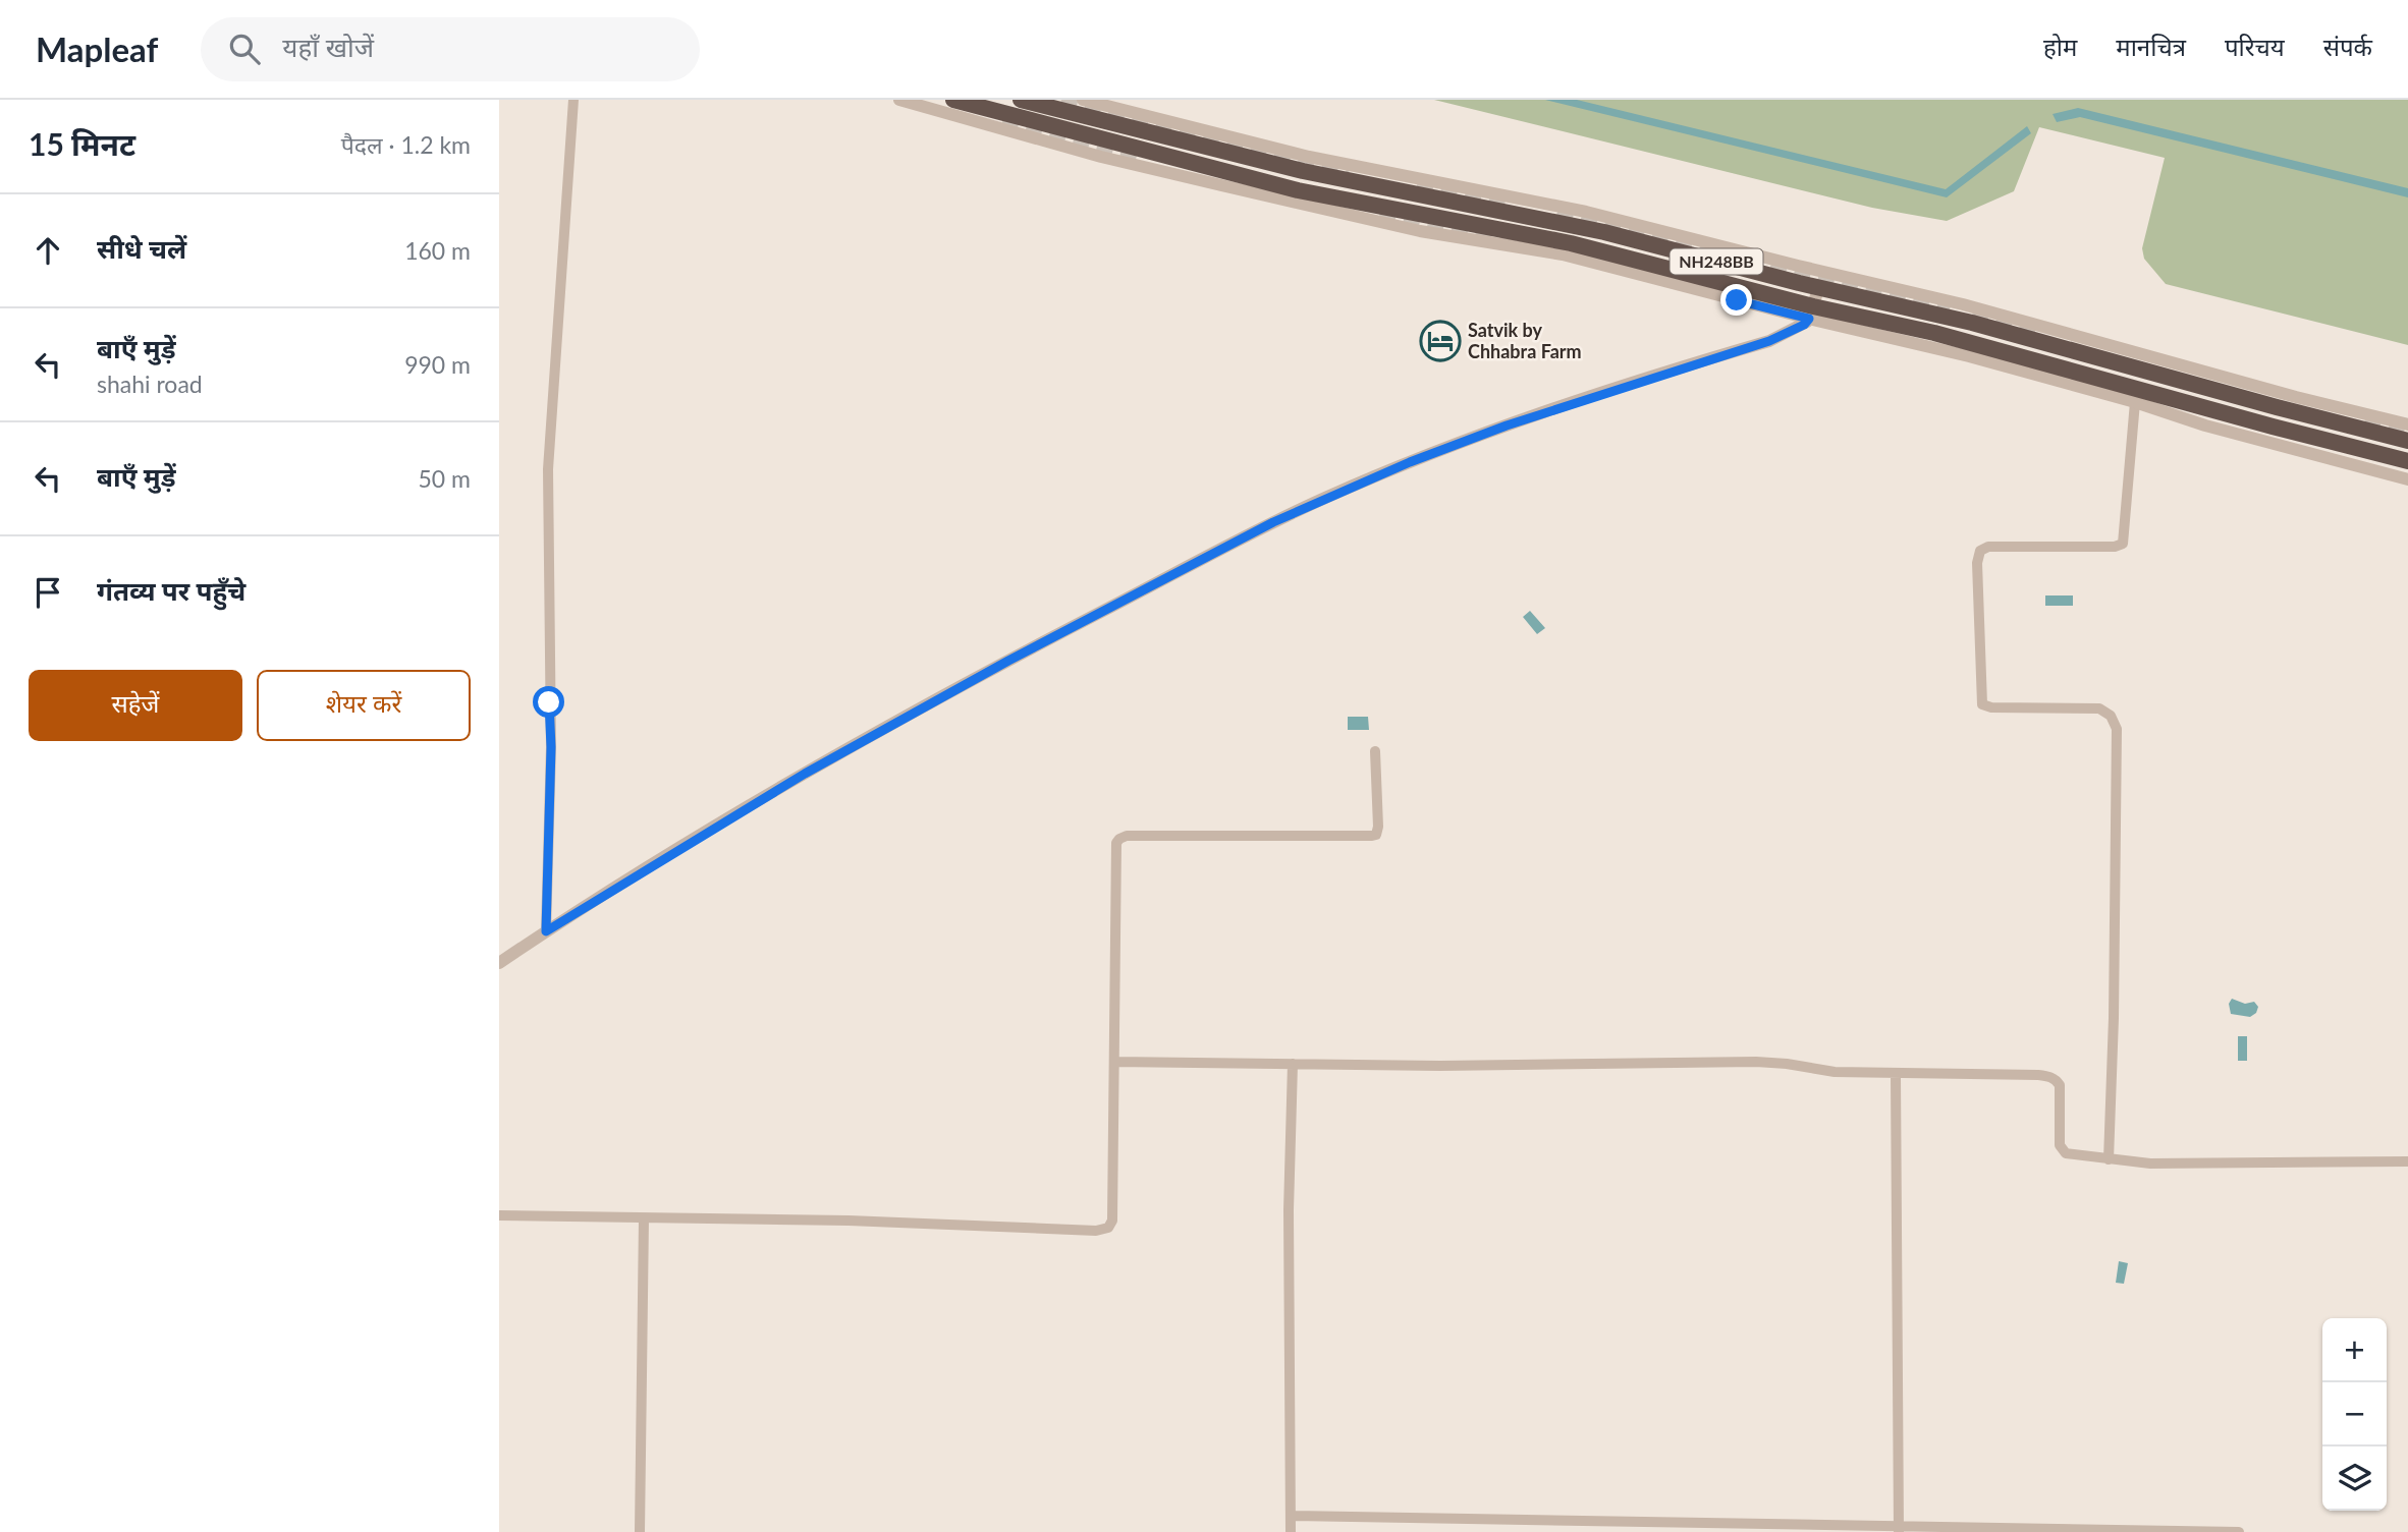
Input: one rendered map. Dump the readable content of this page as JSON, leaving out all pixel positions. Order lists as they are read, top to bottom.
{
  "streets": {
    "highway": ["NH248BB"]
  },
  "places": {
    "hotel": ["Satvik by Chhabra Farm"]
  },
  "page": {
    "header": "Mapleaf",
    "search": "यहाँ खोजें",
    "nav": [
      "होम",
      "मानचित्र",
      "परिचय",
      "संपर्क"
    ],
    "heading": ["15 मिनट", "पैदल · 1.2 km"],
    "list": [
      ["सीधे चलें", "160 m"],
      ["बाएँ मुड़ें", "shahi road", "990 m"],
      ["बाएँ मुड़ें", "50 m"],
      "गंतव्य पर पहुँचे"
    ],
    "buttons": ["सहेजें", "शेयर करें"],
    "map_buttons": ["+", "−"]
  }
}
